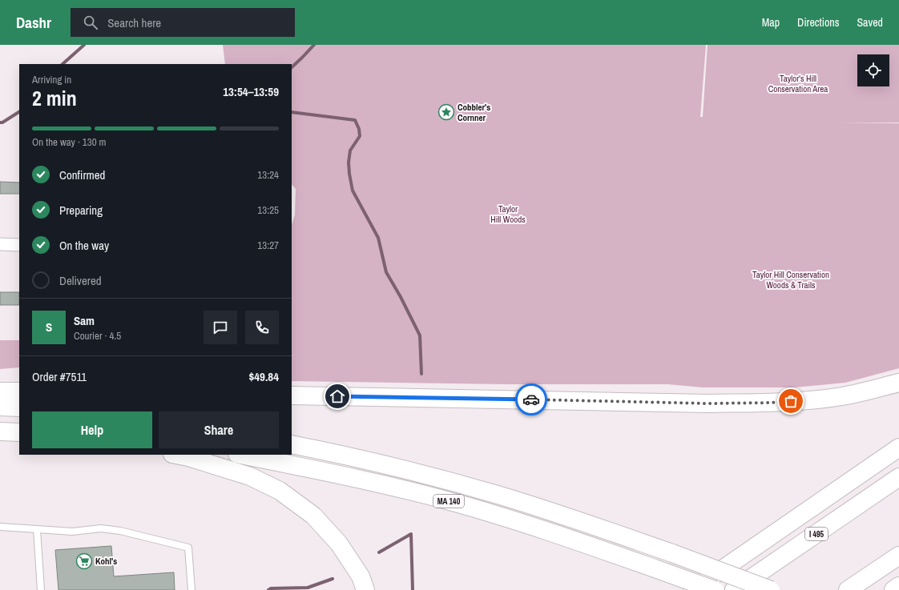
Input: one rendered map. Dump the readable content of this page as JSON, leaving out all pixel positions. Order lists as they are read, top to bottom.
{
  "streets": {
    "highway": ["MA 140", "I 495"]
  },
  "parks": ["Taylor's Hill Conservation Area", "Taylor Hill Woods", "Taylor Hill Conservation Woods & Trails"],
  "places": {
    "place": ["Cobbler's Cornner"],
    "supermarket": ["Kohl's"]
  },
  "page": {
    "header": "Dashr",
    "search": "Search here",
    "nav": ["Map", "Directions", "Saved"],
    "heading": ["2 min", "Arriving in", "13:54–13:59"],
    "panel": [
      "Sam",
      "Courier · 4.5",
      "Order #7511",
      "$49.84"
    ],
    "bar": "On the way · 130 m",
    "list": [
      ["Confirmed", "13:24"],
      ["Preparing", "13:25"],
      ["On the way", "13:27"],
      "Delivered"
    ],
    "round": "S",
    "buttons": ["Help", "Share"]
  }
}
